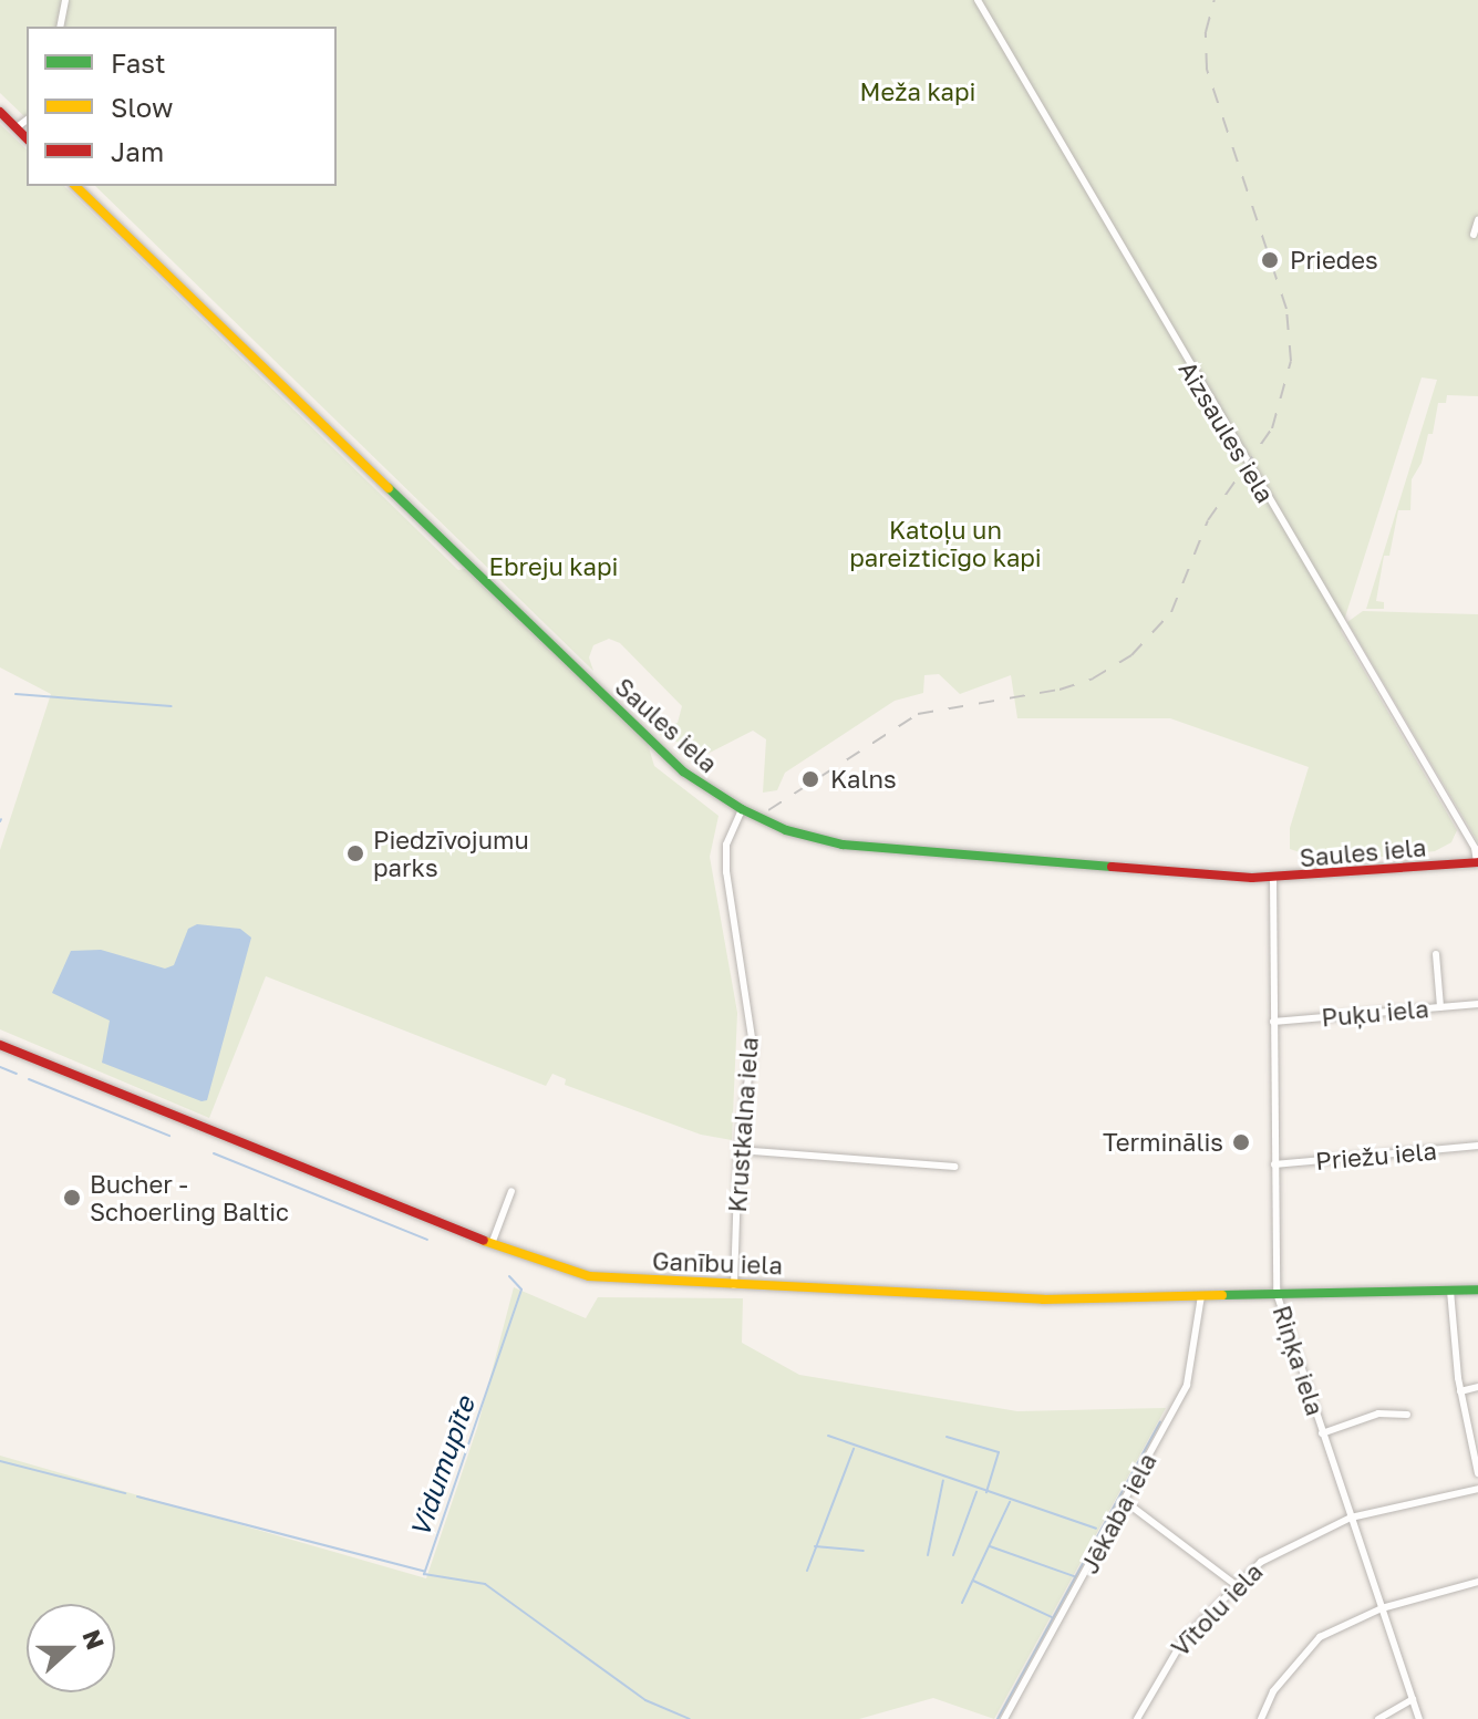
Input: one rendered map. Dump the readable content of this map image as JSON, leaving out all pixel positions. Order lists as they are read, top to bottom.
{
  "streets": {
    "street": [
      "Aizsaules iela",
      "Saules iela",
      "Puķu iela",
      "Krustkalna iela",
      "Priežu iela",
      "Ganību iela",
      "Riņķa iela",
      "Jēkaba iela",
      "Vītolu iela"
    ]
  },
  "crossings": [
    ["Aizsaules iela", "Saules iela"],
    ["Saules iela", "Krustkalna iela"],
    ["Saules iela", "Riņķa iela"],
    ["Puķu iela", "Riņķa iela"],
    ["Krustkalna iela", "Ganību iela"],
    ["Priežu iela", "Riņķa iela"],
    ["Ganību iela", "Riņķa iela"],
    ["Ganību iela", "Jēkaba iela"],
    ["Riņķa iela", "Vītolu iela"]
  ],
  "water": ["Vidumupīte"],
  "parks": ["Meža kapi", "Katoļu un pareizticīgo kapi", "Ebreju kapi"],
  "places": [
    "Priedes",
    "Kalns",
    "Piedzīvojumu parks",
    "Terminālis",
    "Bucher - Schoerling Baltic"
  ],
  "legend": ["Fast", "Slow", "Jam"],
  "north": "right"
}
